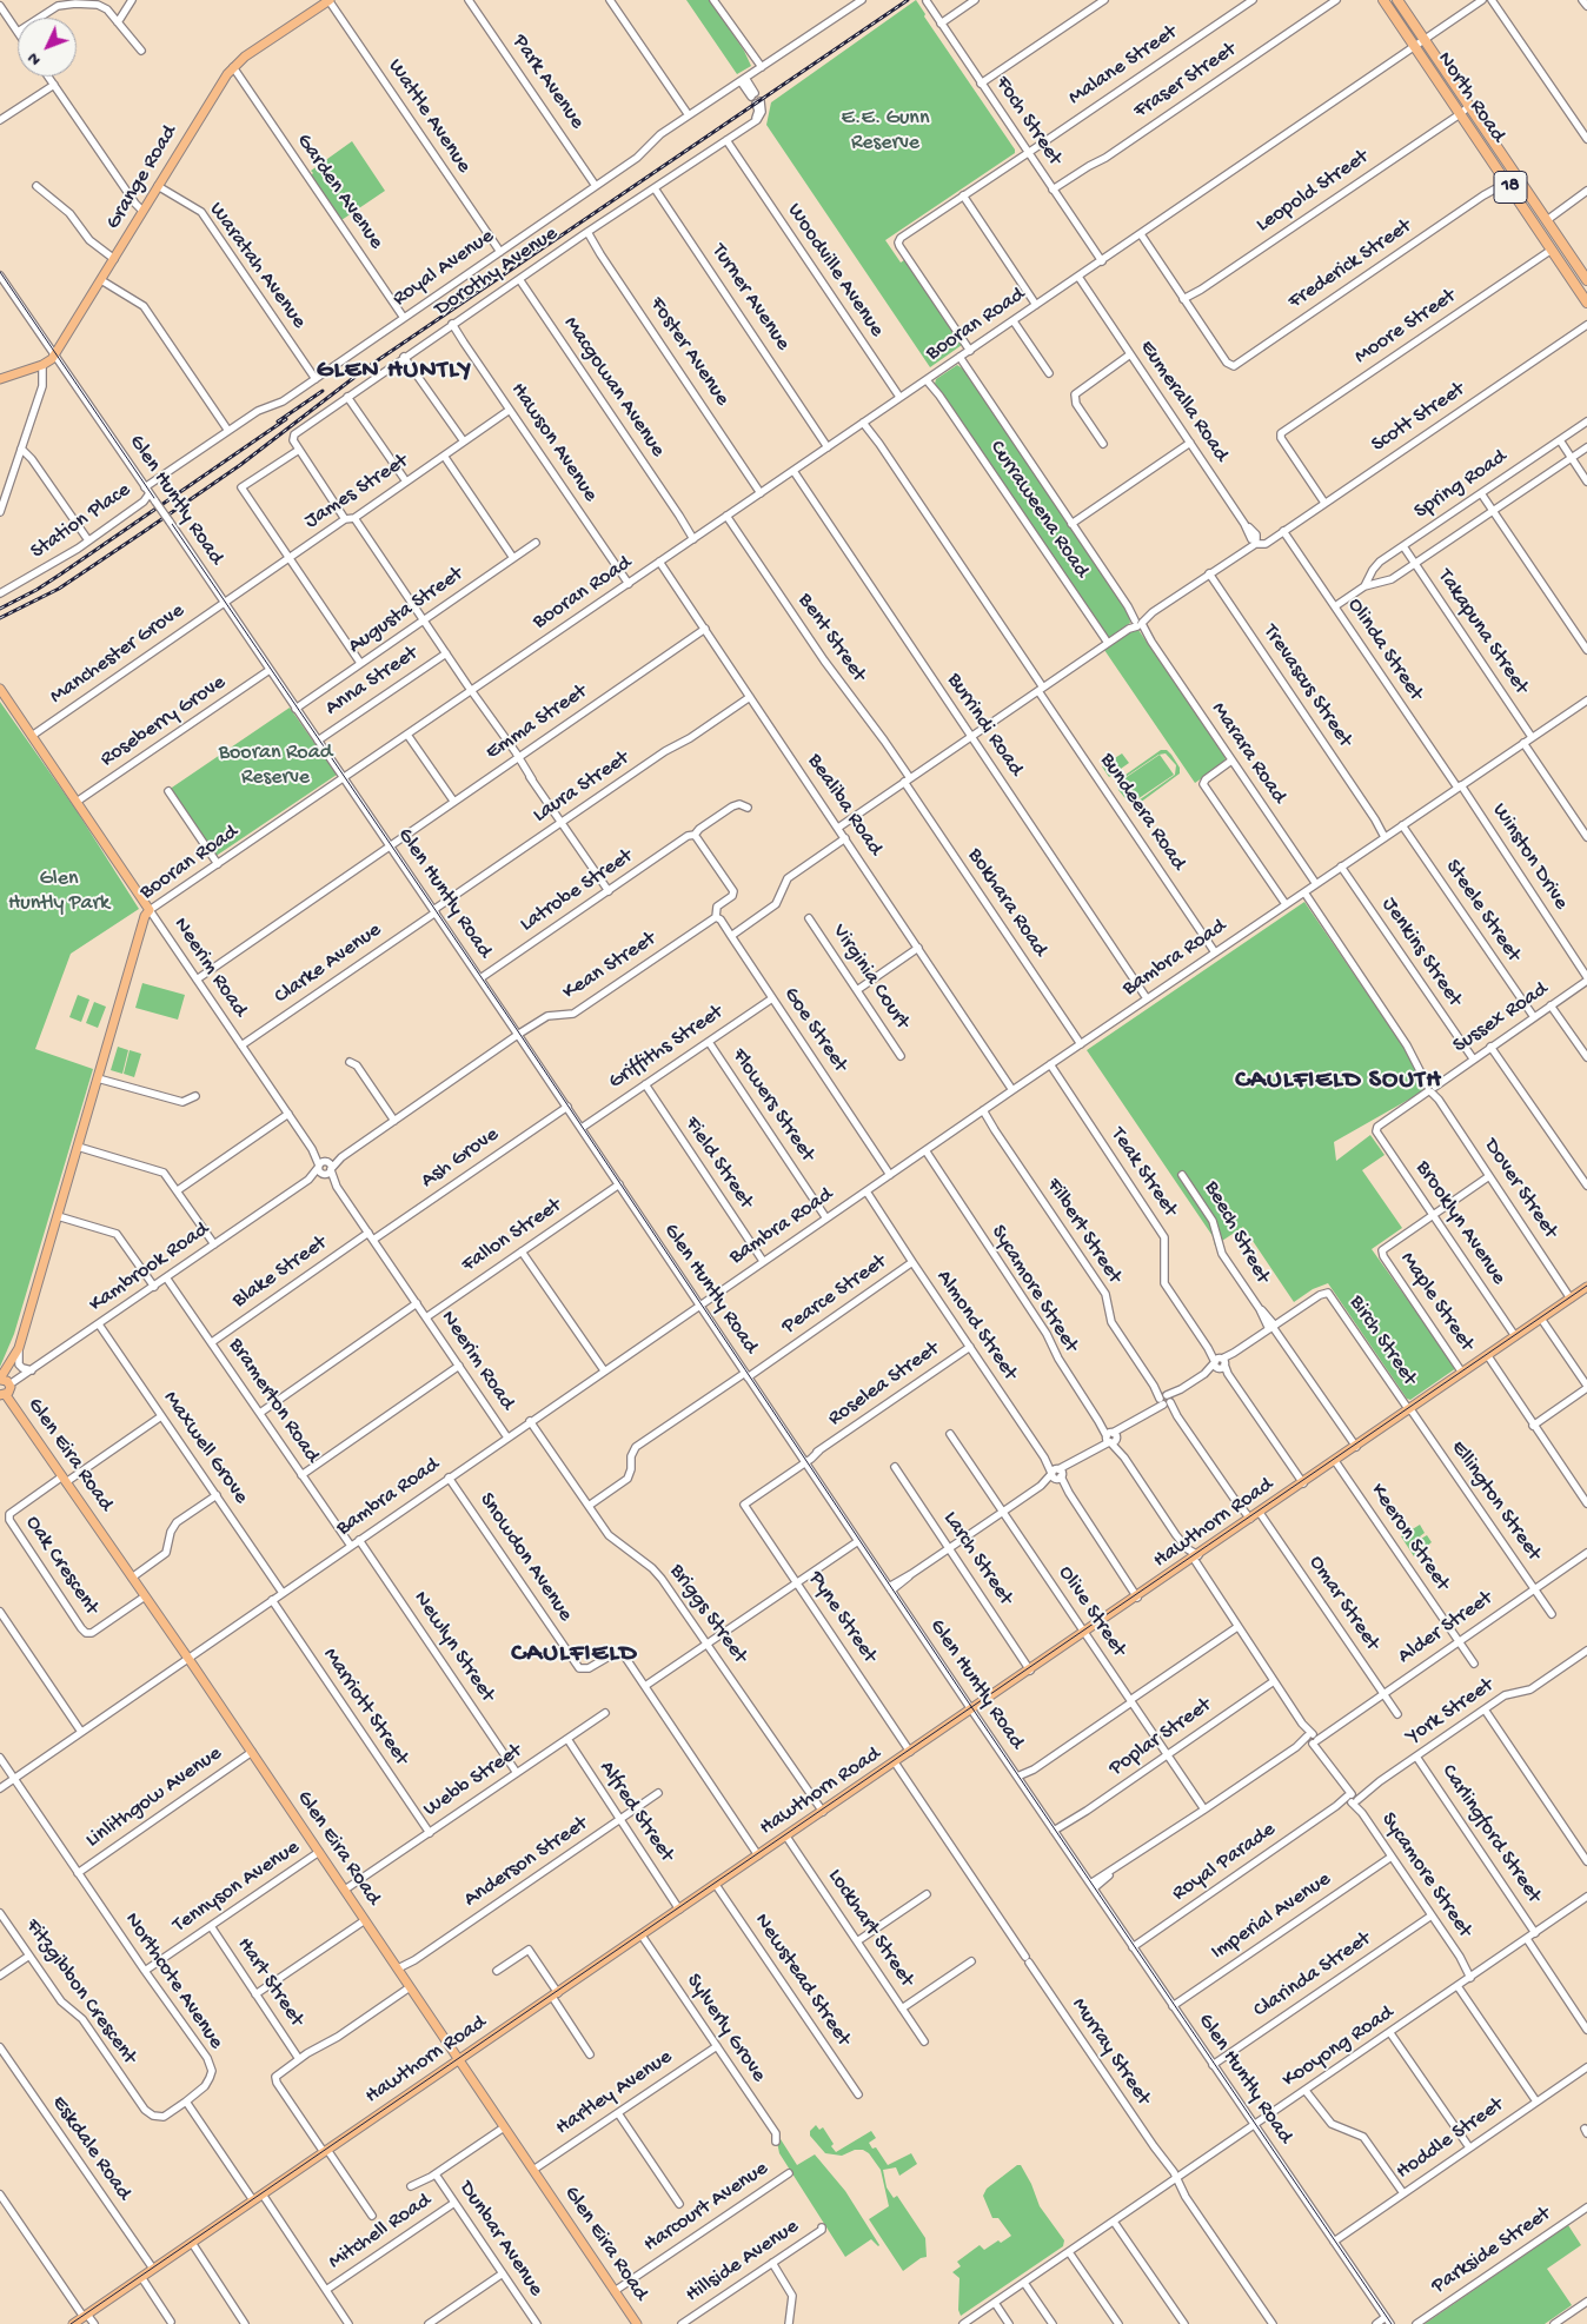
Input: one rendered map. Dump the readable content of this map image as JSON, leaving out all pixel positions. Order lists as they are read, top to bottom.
{
  "streets": {
    "highway": ["North Road", "18"],
    "main road": [
      "Grange Road",
      "Booran Road",
      "Neerim Road",
      "Glen Eira Road",
      "Hawthorn Road"
    ],
    "street": [
      "Malane Street",
      "Fraser Street",
      "Park Avenue",
      "Wattle Avenue",
      "Foch Street",
      "Garden Avenue",
      "Leopold Street",
      "Frederick Street",
      "Waratah Avenue",
      "Royal Avenue",
      "Woodville Avenue",
      "Dorothy Avenue",
      "Turner Avenue",
      "Moore Street",
      "Foster Avenue",
      "Macgowan Avenue",
      "Eumeralla Road",
      "Scott Street",
      "Hawson Avenue",
      "Spring Road",
      "James Street",
      "Glen Huntly Road",
      "Curraweena Road",
      "Station Place",
      "Augusta Street",
      "Takapuna Street",
      "Bent Street",
      "Olinda Street",
      "Manchester Grove",
      "Anna Street",
      "Trevascus Street",
      "Roseberry Grove",
      "Emma Street",
      "Burrindi Road",
      "Marara Road",
      "Laura Street",
      "Bealiba Road",
      "Bundeera Road",
      "Winston Drive",
      "Latrobe Street",
      "Bokhara Road",
      "Steele Street",
      "Jenkins Street",
      "Bambra Road",
      "Clarke Avenue",
      "Kean Street",
      "Virginia Court",
      "Sussex Road",
      "Goe Street",
      "Griffiths Street",
      "Flowers Street",
      "Ash Grove",
      "Field Street",
      "Teak Street",
      "Dover Street",
      "Brooklyn Avenue",
      "Filbert Street",
      "Beech Street",
      "Fallon Street",
      "Kambrook Road",
      "Blake Street",
      "Sycamore Street",
      "Pearce Street",
      "Maple Street",
      "Almond Street",
      "Birch Street",
      "Roselea Street",
      "Bramerton Road",
      "Maxwell Grove",
      "Ellington Street",
      "Keeron Street",
      "Snowdon Avenue",
      "Larch Street",
      "Oak Crescent",
      "Omar Street",
      "Olive Street",
      "Briggs Street",
      "Pyne Street",
      "Alder Street",
      "Newlyn Street",
      "Marriott Street",
      "York Street",
      "Poplar Street",
      "Webb Street",
      "Linlithgow Avenue",
      "Alfred Street",
      "Carlingford Street",
      "Anderson Street",
      "Royal Parade",
      "Tennyson Avenue",
      "Imperial Avenue",
      "Lockhart Street",
      "Clarinda Street",
      "Newstead Street",
      "Northcote Avenue",
      "Hart Street",
      "Fitzgibbon Crescent",
      "Sylverly Grove",
      "Kooyong Road",
      "Murray Street",
      "Hartley Avenue",
      "Hoddle Street",
      "Eskdale Road",
      "Harcourt Avenue",
      "Mitchell Road",
      "Dunbar Avenue",
      "Parkside Street",
      "Hillside Avenue"
    ]
  },
  "crossings": [
    ["Malane Street", "Foch Street"],
    ["Malane Street", "Booran Road"],
    ["Fraser Street", "Foch Street"],
    ["Park Avenue", "Royal Avenue"],
    ["North Road", "Leopold Street"],
    ["North Road", "Frederick Street"],
    ["North Road", "Booran Road"],
    ["North Road", "Moore Street"],
    ["Wattle Avenue", "Grange Road"],
    ["Wattle Avenue", "Royal Avenue"],
    ["Foch Street", "Booran Road"],
    ["Grange Road", "Garden Avenue"],
    ["Grange Road", "Waratah Avenue"],
    ["Grange Road", "Glen Huntly Road"],
    ["Garden Avenue", "Royal Avenue"],
    ["Leopold Street", "Frederick Street"],
    ["Waratah Avenue", "Royal Avenue"],
    ["Royal Avenue", "Glen Huntly Road"],
    ["Royal Avenue", "Station Place"],
    ["Woodville Avenue", "Dorothy Avenue"],
    ["Woodville Avenue", "Booran Road"],
    ["Dorothy Avenue", "Turner Avenue"],
    ["Dorothy Avenue", "Foster Avenue"],
    ["Dorothy Avenue", "Macgowan Avenue"],
    ["Dorothy Avenue", "Hawson Avenue"],
    ["Turner Avenue", "Booran Road"],
    ["Booran Road", "Foster Avenue"],
    ["Booran Road", "Macgowan Avenue"],
    ["Booran Road", "Eumeralla Road"],
    ["Booran Road", "Hawson Avenue"],
    ["Booran Road", "Glen Huntly Road"],
    ["Booran Road", "Curraweena Road"],
    ["Booran Road", "Bent Street"],
    ["Booran Road", "Burrindi Road"],
    ["Booran Road", "Marara Road"],
    ["Booran Road", "Bealiba Road"],
    ["Booran Road", "Bundeera Road"],
    ["Booran Road", "Neerim Road"],
    ["Booran Road", "Kambrook Road"],
    ["Booran Road", "Glen Eira Road"],
    ["Moore Street", "Scott Street"],
    ["Eumeralla Road", "Scott Street"],
    ["Scott Street", "Olinda Street"],
    ["Hawson Avenue", "James Street"],
    ["Spring Road", "Takapuna Street"],
    ["Spring Road", "Olinda Street"],
    ["James Street", "Glen Huntly Road"],
    ["James Street", "Manchester Grove"],
    ["Glen Huntly Road", "Station Place"],
    ["Glen Huntly Road", "Augusta Street"],
    ["Glen Huntly Road", "Manchester Grove"],
    ["Glen Huntly Road", "Anna Street"],
    ["Glen Huntly Road", "Roseberry Grove"],
    ["Glen Huntly Road", "Emma Street"],
    ["Glen Huntly Road", "Laura Street"],
    ["Glen Huntly Road", "Latrobe Street"],
    ["Glen Huntly Road", "Bambra Road"],
    ["Glen Huntly Road", "Clarke Avenue"],
    ["Glen Huntly Road", "Kean Street"],
    ["Glen Huntly Road", "Griffiths Street"],
    ["Glen Huntly Road", "Ash Grove"],
    ["Glen Huntly Road", "Fallon Street"],
    ["Glen Huntly Road", "Kambrook Road"],
    ["Glen Huntly Road", "Pearce Street"],
    ["Glen Huntly Road", "Roselea Street"],
    ["Glen Huntly Road", "Hawthorn Road"],
    ["Glen Huntly Road", "Alder Street"],
    ["Glen Huntly Road", "Poplar Street"],
    ["Glen Huntly Road", "Royal Parade"],
    ["Glen Huntly Road", "Imperial Avenue"],
    ["Glen Huntly Road", "Clarinda Street"],
    ["Glen Huntly Road", "Kooyong Road"],
    ["Glen Huntly Road", "Hoddle Street"],
    ["Takapuna Street", "Bambra Road"],
    ["Bent Street", "Bokhara Road"],
    ["Olinda Street", "Winston Drive"],
    ["Olinda Street", "Bambra Road"],
    ["Manchester Grove", "Neerim Road"],
    ["Trevascus Street", "Bambra Road"],
    ["Roseberry Grove", "Neerim Road"],
    ["Emma Street", "Bealiba Road"],
    ["Emma Street", "Neerim Road"],
    ["Burrindi Road", "Bambra Road"],
    ["Marara Road", "Bambra Road"],
    ["Laura Street", "Bealiba Road"],
    ["Laura Street", "Clarke Avenue"],
    ["Bealiba Road", "Bambra Road"],
    ["Bundeera Road", "Bambra Road"],
    ["Winston Drive", "Bambra Road"],
    ["Winston Drive", "Sussex Road"],
    ["Bokhara Road", "Bambra Road"],
    ["Steele Street", "Bambra Road"],
    ["Steele Street", "Sussex Road"],
    ["Jenkins Street", "Bambra Road"],
    ["Jenkins Street", "Sussex Road"],
    ["Bambra Road", "Neerim Road"],
    ["Bambra Road", "Goe Street"],
    ["Bambra Road", "Flowers Street"],
    ["Bambra Road", "Field Street"],
    ["Bambra Road", "Teak Street"],
    ["Bambra Road", "Dover Street"],
    ["Bambra Road", "Filbert Street"],
    ["Bambra Road", "Sycamore Street"],
    ["Bambra Road", "Almond Street"],
    ["Bambra Road", "Bramerton Road"],
    ["Bambra Road", "Maxwell Grove"],
    ["Bambra Road", "Glen Eira Road"],
    ["Bambra Road", "Snowdon Avenue"],
    ["Bambra Road", "Briggs Street"],
    ["Bambra Road", "Newlyn Street"],
    ["Bambra Road", "Marriott Street"],
    ["Bambra Road", "Northcote Avenue"],
    ["Clarke Avenue", "Neerim Road"],
    ["Kean Street", "Goe Street"],
    ["Kean Street", "Kambrook Road"],
    ["Neerim Road", "Ash Grove"],
    ["Neerim Road", "Fallon Street"],
    ["Neerim Road", "Kambrook Road"],
    ["Neerim Road", "Blake Street"],
    ["Sussex Road", "Dover Street"],
    ["Sussex Road", "Brooklyn Avenue"],
    ["Goe Street", "Griffiths Street"],
    ["Griffiths Street", "Flowers Street"],
    ["Griffiths Street", "Field Street"],
    ["Teak Street", "Hawthorn Road"],
    ["Dover Street", "Hawthorn Road"],
    ["Brooklyn Avenue", "Maple Street"],
    ["Brooklyn Avenue", "Hawthorn Road"],
    ["Filbert Street", "Hawthorn Road"],
    ["Beech Street", "Birch Street"],
    ["Beech Street", "Hawthorn Road"],
    ["Kambrook Road", "Bramerton Road"],
    ["Kambrook Road", "Maxwell Grove"],
    ["Blake Street", "Bramerton Road"],
    ["Sycamore Street", "Hawthorn Road"],
    ["Sycamore Street", "Alder Street"],
    ["Sycamore Street", "York Street"],
    ["Sycamore Street", "Poplar Street"],
    ["Sycamore Street", "Royal Parade"],
    ["Sycamore Street", "Imperial Avenue"],
    ["Sycamore Street", "Clarinda Street"],
    ["Sycamore Street", "Kooyong Road"],
    ["Pearce Street", "Almond Street"],
    ["Pearce Street", "Briggs Street"],
    ["Maple Street", "Hawthorn Road"],
    ["Almond Street", "Roselea Street"],
    ["Almond Street", "Hawthorn Road"],
    ["Birch Street", "Ellington Street"],
    ["Birch Street", "Hawthorn Road"],
    ["Roselea Street", "Pyne Street"],
    ["Glen Eira Road", "Hawthorn Road"],
    ["Glen Eira Road", "Oak Crescent"],
    ["Glen Eira Road", "Webb Street"],
    ["Glen Eira Road", "Linlithgow Avenue"],
    ["Glen Eira Road", "Anderson Street"],
    ["Glen Eira Road", "Tennyson Avenue"],
    ["Glen Eira Road", "Hartley Avenue"],
    ["Glen Eira Road", "Harcourt Avenue"],
    ["Ellington Street", "Hawthorn Road"],
    ["Ellington Street", "Alder Street"],
    ["Hawthorn Road", "Keeron Street"],
    ["Hawthorn Road", "Snowdon Avenue"],
    ["Hawthorn Road", "Larch Street"],
    ["Hawthorn Road", "Omar Street"],
    ["Hawthorn Road", "Olive Street"],
    ["Hawthorn Road", "Briggs Street"],
    ["Hawthorn Road", "Pyne Street"],
    ["Hawthorn Road", "Alfred Street"],
    ["Hawthorn Road", "Lockhart Street"],
    ["Hawthorn Road", "Newstead Street"],
    ["Hawthorn Road", "Sylverly Grove"],
    ["Hawthorn Road", "Murray Street"],
    ["Hawthorn Road", "Eskdale Road"],
    ["Keeron Street", "Alder Street"],
    ["Omar Street", "Alder Street"],
    ["Olive Street", "Alder Street"],
    ["Olive Street", "Poplar Street"],
    ["Newlyn Street", "Webb Street"],
    ["Marriott Street", "Webb Street"],
    ["York Street", "Carlingford Street"],
    ["York Street", "Royal Parade"],
    ["Webb Street", "Alfred Street"],
    ["Linlithgow Avenue", "Northcote Avenue"],
    ["Alfred Street", "Anderson Street"],
    ["Carlingford Street", "Kooyong Road"],
    ["Tennyson Avenue", "Northcote Avenue"],
    ["Tennyson Avenue", "Hart Street"],
    ["Northcote Avenue", "Fitzgibbon Crescent"],
    ["Sylverly Grove", "Hartley Avenue"],
    ["Kooyong Road", "Murray Street"],
    ["Mitchell Road", "Dunbar Avenue"]
  ],
  "districts": ["GLEN HUNTLY", "CAULFIELD SOUTH", "CAULFIELD"],
  "parks": ["E.E. Gunn Reserve", "Booran Road Reserve", "Glen Huntly Park"],
  "north": "bottom left"
}
